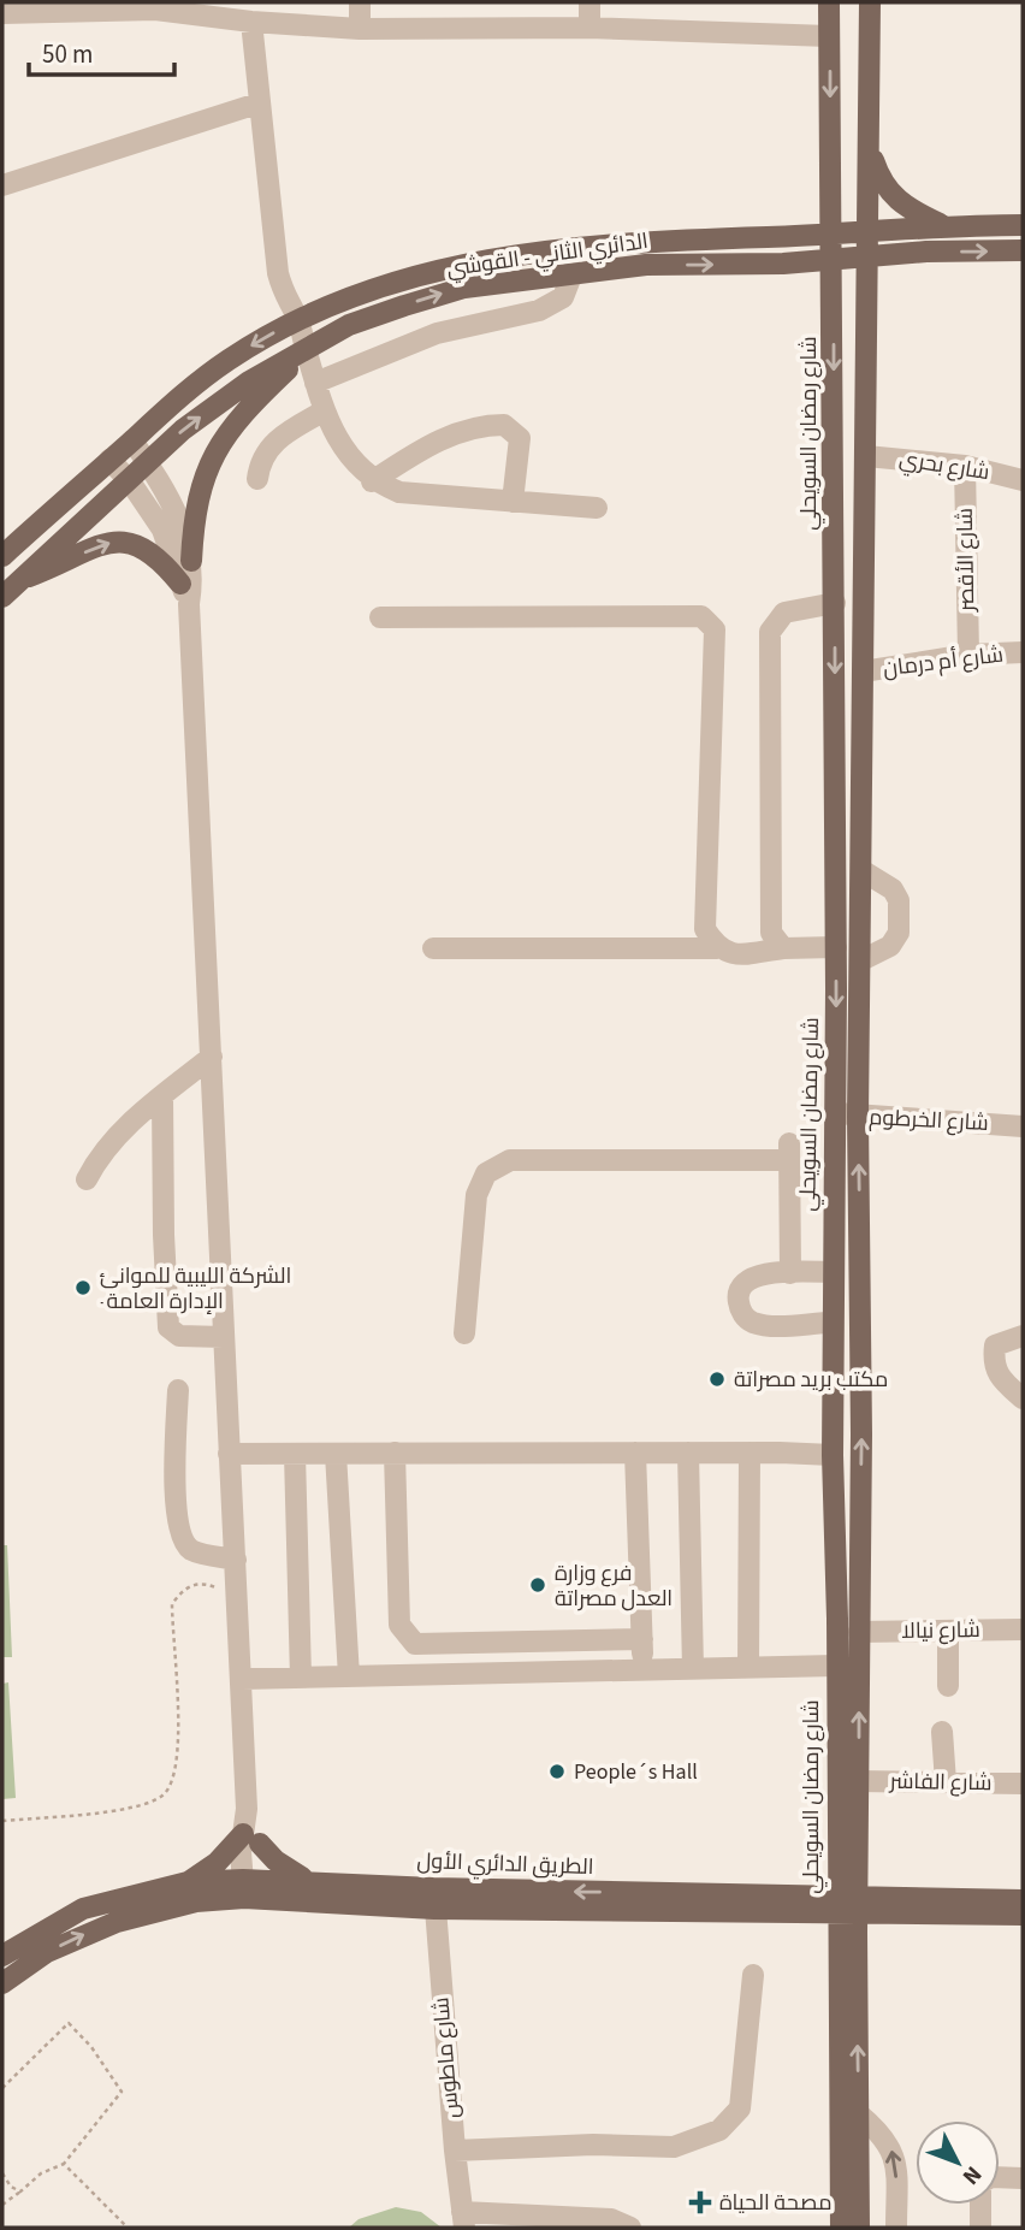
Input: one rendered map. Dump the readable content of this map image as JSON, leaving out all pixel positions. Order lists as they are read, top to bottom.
{
  "streets": {
    "main road": ["الدائري الثاني - القوشي", "شارع رمضان السويحلي", "الطريق الدائري الأول"],
    "street": [
      "شارع بحري",
      "شارع الأقصر",
      "شارع أم درمان",
      "شارع الخرطوم",
      "شارع نيالا",
      "شارع الفاشر",
      "شارع ماطوس"
    ]
  },
  "crossings": [
    ["الدائري الثاني - القوشي", "شارع رمضان السويحلي"],
    ["شارع رمضان السويحلي", "شارع بحري"],
    ["شارع رمضان السويحلي", "شارع أم درمان"],
    ["شارع رمضان السويحلي", "شارع الخرطوم"],
    ["شارع رمضان السويحلي", "شارع نيالا"],
    ["شارع رمضان السويحلي", "شارع الفاشر"],
    ["شارع رمضان السويحلي", "الطريق الدائري الأول"],
    ["شارع بحري", "شارع الأقصر"],
    ["شارع الأقصر", "شارع أم درمان"],
    ["الطريق الدائري الأول", "شارع ماطوس"]
  ],
  "places": {
    "other": [
      "الشركة الليبية للموانئ -الإدارة العامة",
      "مكتب بريد مصراتة",
      "فرع وزارة العدل مصراتة",
      "People´s Hall"
    ],
    "health": ["مصحة الحياة"]
  },
  "scale_bar": "50 m",
  "north": "bottom right"
}
